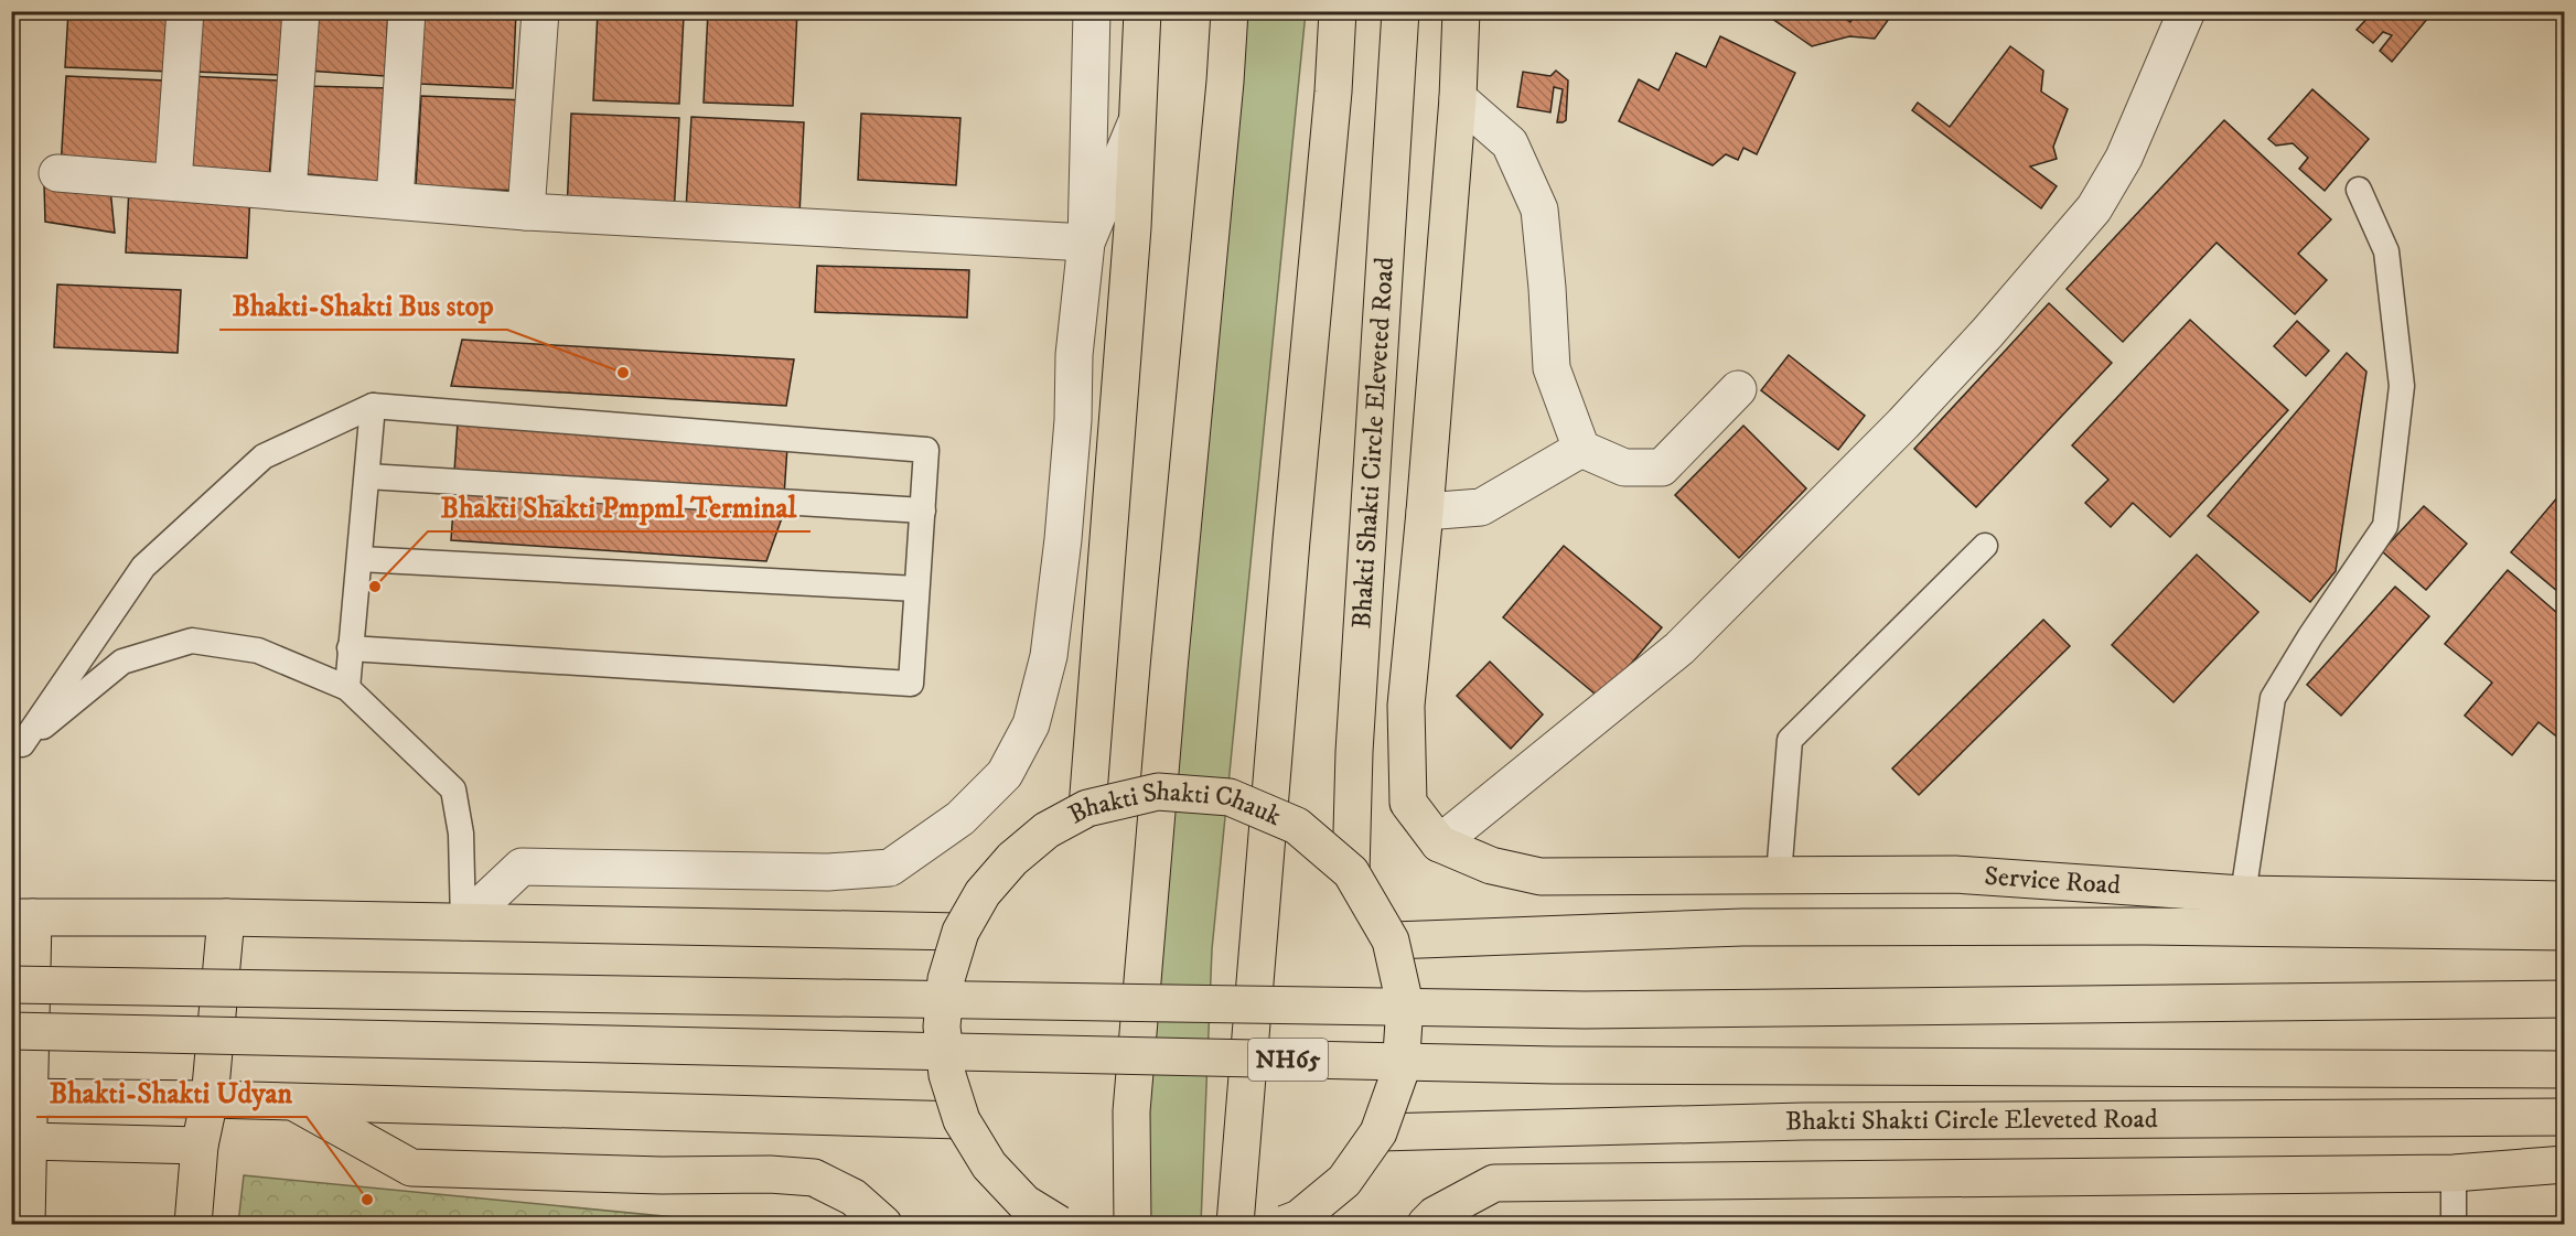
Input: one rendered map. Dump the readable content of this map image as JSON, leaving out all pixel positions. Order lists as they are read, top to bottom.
{
  "streets": {
    "main road": [
      "Bhakti Shakti Circle Eleveted Road",
      "Bhakti Shakti Chauk",
      "Service Road",
      "NH65"
    ]
  },
  "crossings": [
    ["Bhakti Shakti Circle Eleveted Road", "Bhakti Shakti Chauk"]
  ],
  "places": ["Bhakti-Shakti Bus stop", "Bhakti Shakti Pmpml Terminal", "Bhakti-Shakti Udyan"]
}
